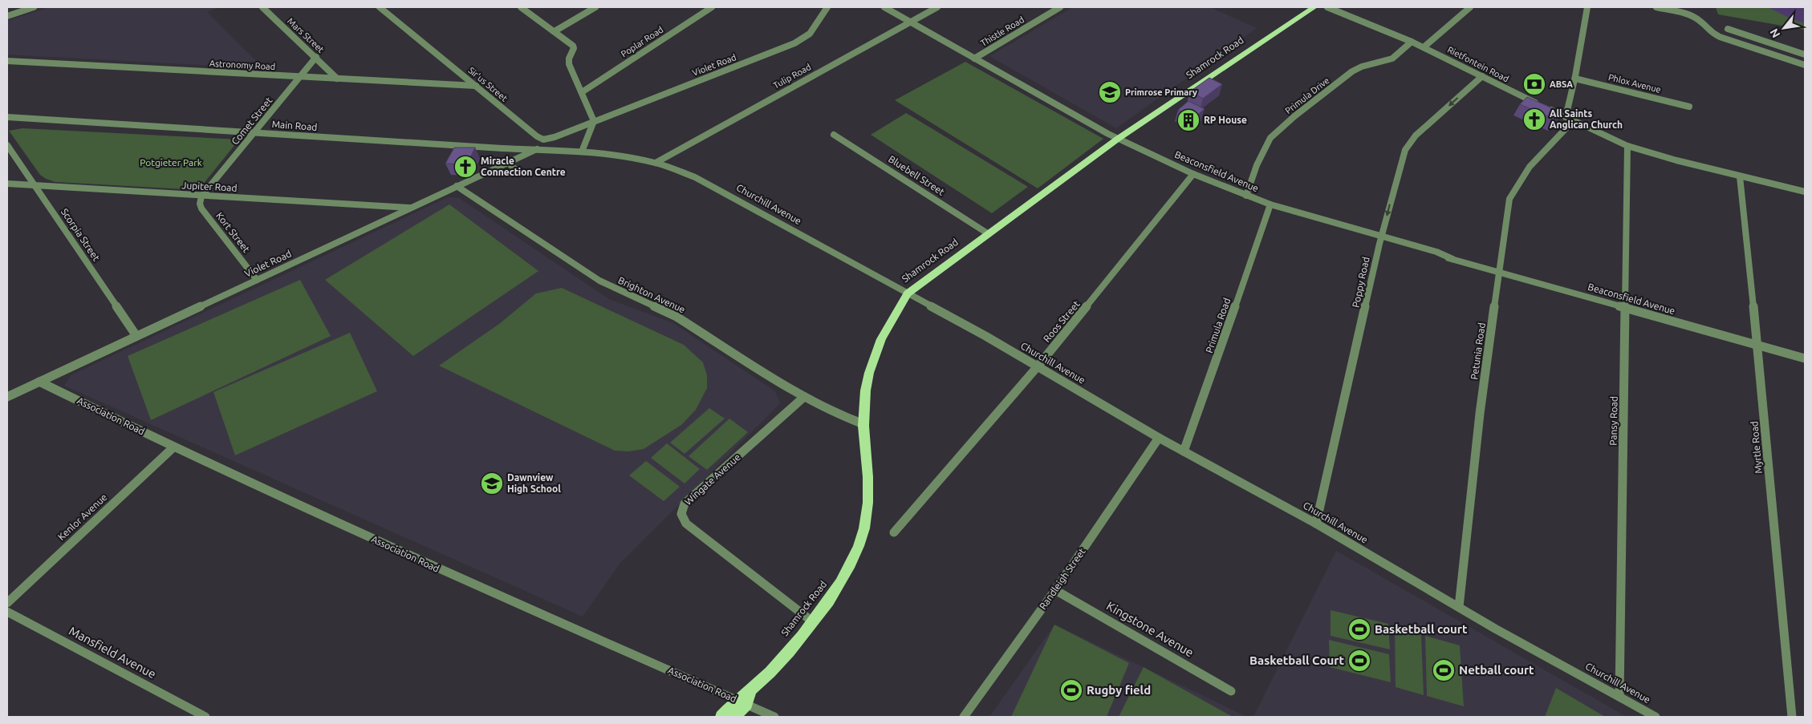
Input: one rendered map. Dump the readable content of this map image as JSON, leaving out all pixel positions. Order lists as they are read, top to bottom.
{
  "streets": {
    "main road": ["Shamrock Road"],
    "street": [
      "Thistle Road",
      "Mars Street",
      "Poplar Road",
      "Rietfontein Road",
      "Astronomy Road",
      "Violet Road",
      "Tulip Road",
      "Phlox Avenue",
      "Sir'us Street",
      "Primula Drive",
      "Comet Street",
      "Main Road",
      "Beaconsfield Avenue",
      "Bluebell Street",
      "Jupiter Road",
      "Churchill Avenue",
      "Kort Street",
      "Scorpia Street",
      "Poppy Road",
      "Brighton Avenue",
      "Roos Street",
      "Primula Road",
      "Petunia Road",
      "Association Road",
      "Pansy Road",
      "Myrtle Road",
      "Wingate Avenue",
      "Kenlor Avenue",
      "Randleigh Street",
      "Kingstone Avenue",
      "Mansfield Avenue"
    ]
  },
  "crossings": [
    ["Thistle Road", "Beaconsfield Avenue"],
    ["Mars Street", "Astronomy Road"],
    ["Mars Street", "Comet Street"],
    ["Shamrock Road", "Beaconsfield Avenue"],
    ["Shamrock Road", "Bluebell Street"],
    ["Shamrock Road", "Churchill Avenue"],
    ["Shamrock Road", "Brighton Avenue"],
    ["Shamrock Road", "Association Road"],
    ["Shamrock Road", "Wingate Avenue"],
    ["Rietfontein Road", "Primula Drive"],
    ["Rietfontein Road", "Poppy Road"],
    ["Rietfontein Road", "Petunia Road"],
    ["Rietfontein Road", "Pansy Road"],
    ["Rietfontein Road", "Myrtle Road"],
    ["Astronomy Road", "Sir'us Street"],
    ["Astronomy Road", "Comet Street"],
    ["Violet Road", "Sir'us Street"],
    ["Violet Road", "Main Road"],
    ["Violet Road", "Jupiter Road"],
    ["Violet Road", "Kort Street"],
    ["Violet Road", "Scorpia Street"],
    ["Violet Road", "Brighton Avenue"],
    ["Violet Road", "Association Road"],
    ["Tulip Road", "Beaconsfield Avenue"],
    ["Tulip Road", "Churchill Avenue"],
    ["Primula Drive", "Beaconsfield Avenue"],
    ["Comet Street", "Main Road"],
    ["Comet Street", "Jupiter Road"],
    ["Comet Street", "Kort Street"],
    ["Main Road", "Churchill Avenue"],
    ["Beaconsfield Avenue", "Poppy Road"],
    ["Beaconsfield Avenue", "Roos Street"],
    ["Beaconsfield Avenue", "Primula Road"],
    ["Beaconsfield Avenue", "Petunia Road"],
    ["Beaconsfield Avenue", "Pansy Road"],
    ["Beaconsfield Avenue", "Myrtle Road"],
    ["Jupiter Road", "Kort Street"],
    ["Jupiter Road", "Scorpia Street"],
    ["Churchill Avenue", "Poppy Road"],
    ["Churchill Avenue", "Roos Street"],
    ["Churchill Avenue", "Primula Road"],
    ["Churchill Avenue", "Petunia Road"],
    ["Churchill Avenue", "Pansy Road"],
    ["Churchill Avenue", "Randleigh Street"],
    ["Brighton Avenue", "Wingate Avenue"],
    ["Association Road", "Kenlor Avenue"],
    ["Randleigh Street", "Kingstone Avenue"]
  ],
  "one_way": ["Poppy Road"],
  "parks": ["Potgieter Park"],
  "places": {
    "bank": ["ABSA"],
    "school or university": ["Primrose Primary", "Dawnview High School"],
    "church": ["All Saints Anglican Church", "Miracle Connection Centre"],
    "building": ["RP House"],
    "sports": [
      "Basketball court",
      "Basketball Court",
      "Netball court",
      "Rugby field"
    ]
  },
  "north": "bottom left"
}
